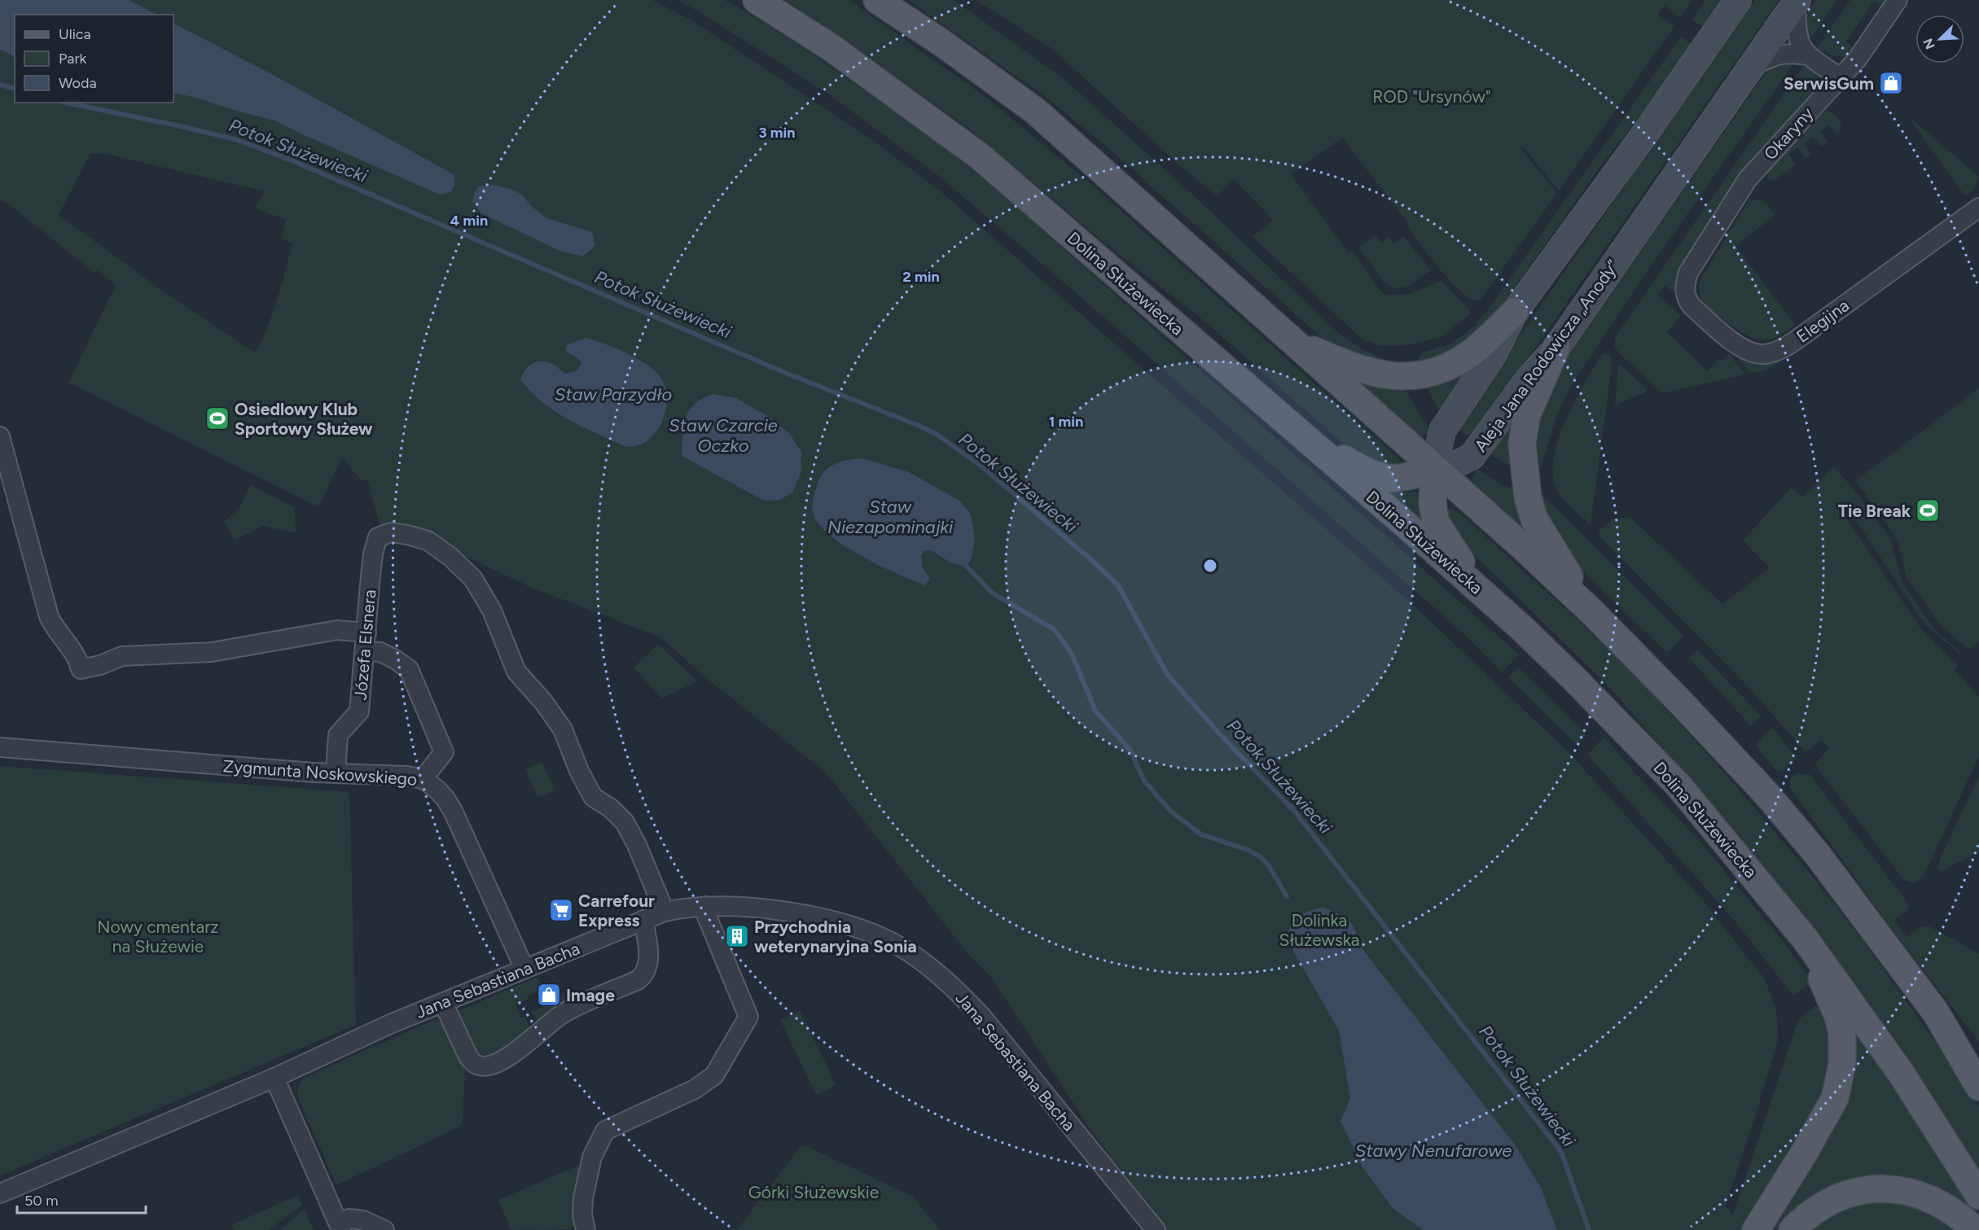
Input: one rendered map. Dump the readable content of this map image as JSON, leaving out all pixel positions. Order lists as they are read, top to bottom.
{
  "streets": {
    "main road": ["Dolina Służewiecka", "Aleja Jana Rodowicza „Anody”"],
    "street": [
      "Okaryny",
      "Elegijna",
      "Józefa Elsnera",
      "Zygmunta Noskowskiego",
      "Jana Sebastiana Bacha"
    ]
  },
  "crossings": [
    ["Okaryny", "Elegijna"],
    ["Józefa Elsnera", "Zygmunta Noskowskiego"],
    ["Józefa Elsnera", "Jana Sebastiana Bacha"],
    ["Zygmunta Noskowskiego", "Jana Sebastiana Bacha"]
  ],
  "water": [
    "Potok Służewiecki",
    "Staw Parzydło",
    "Staw Czarcie Oczko",
    "Staw Niezapominajki",
    "Stawy Nenufarowe"
  ],
  "parks": [
    "ROD \"Ursynów\"",
    "Dolinka Służewska",
    "Nowy cmentarz na Służewie",
    "Górki Służewskie"
  ],
  "places": {
    "shop": ["SerwisGum", "Image"],
    "sports": ["Osiedlowy Klub Sportowy Służew", "Tie Break"],
    "supermarket": ["Carrefour Express"],
    "building": ["Przychodnia weterynaryjna Sonia"]
  },
  "legend": ["Ulica", "Park", "Woda"],
  "scale_bar": "50 m",
  "north": "bottom left",
  "rings": [
    "3 min",
    "4 min",
    "2 min",
    "1 min"
  ]
}
